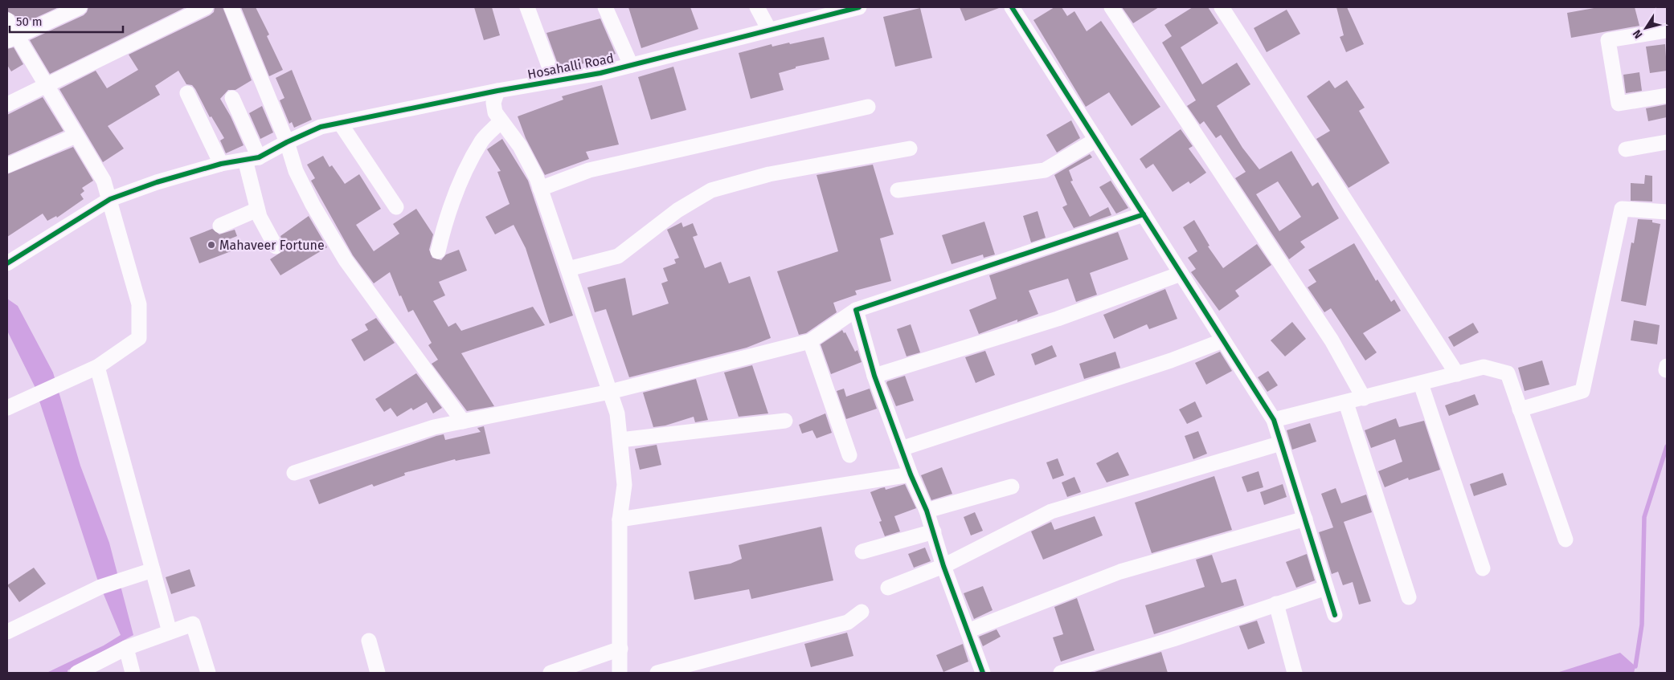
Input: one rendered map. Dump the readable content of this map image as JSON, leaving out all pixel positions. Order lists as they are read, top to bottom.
{
  "streets": {
    "street": ["Hosahalli Road"]
  },
  "places": ["Mahaveer Fortune"],
  "scale_bar": "50 m",
  "north": "bottom left"
}
